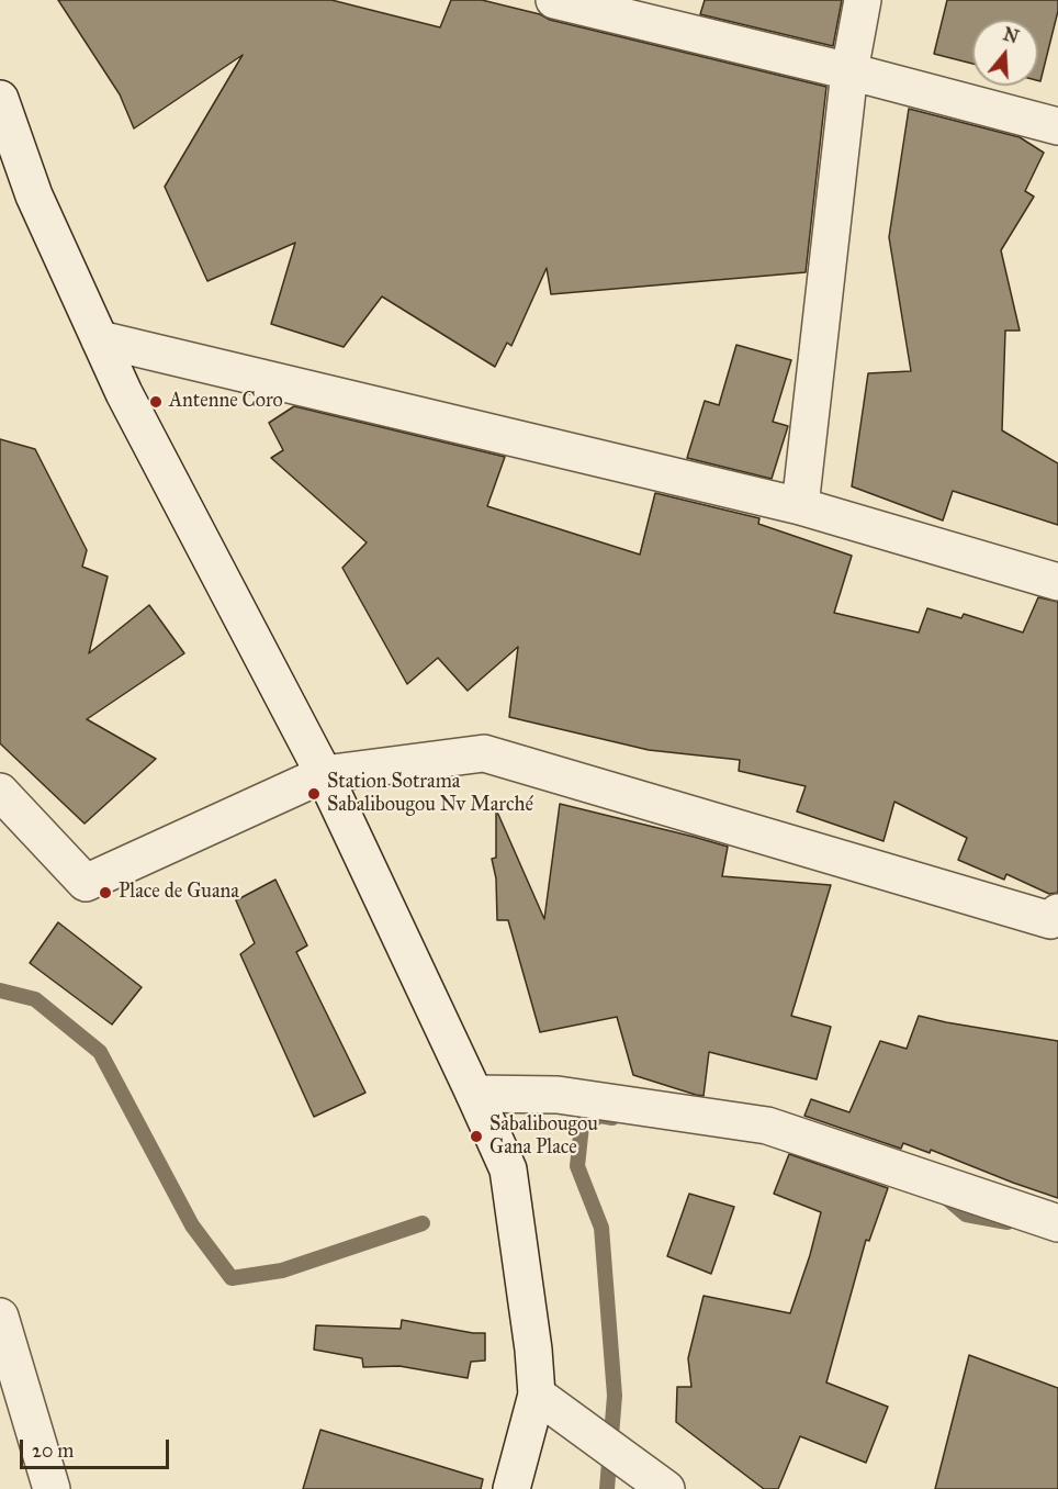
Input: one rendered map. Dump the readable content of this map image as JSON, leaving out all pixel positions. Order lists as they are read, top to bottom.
{
  "places": [
    "Antenne Coro",
    "Station Sotrama Sabalibougou Nv Marché",
    "Place de Guana",
    "Sabalibougou Gana Place"
  ],
  "scale_bar": "20 m",
  "north": "top"
}
